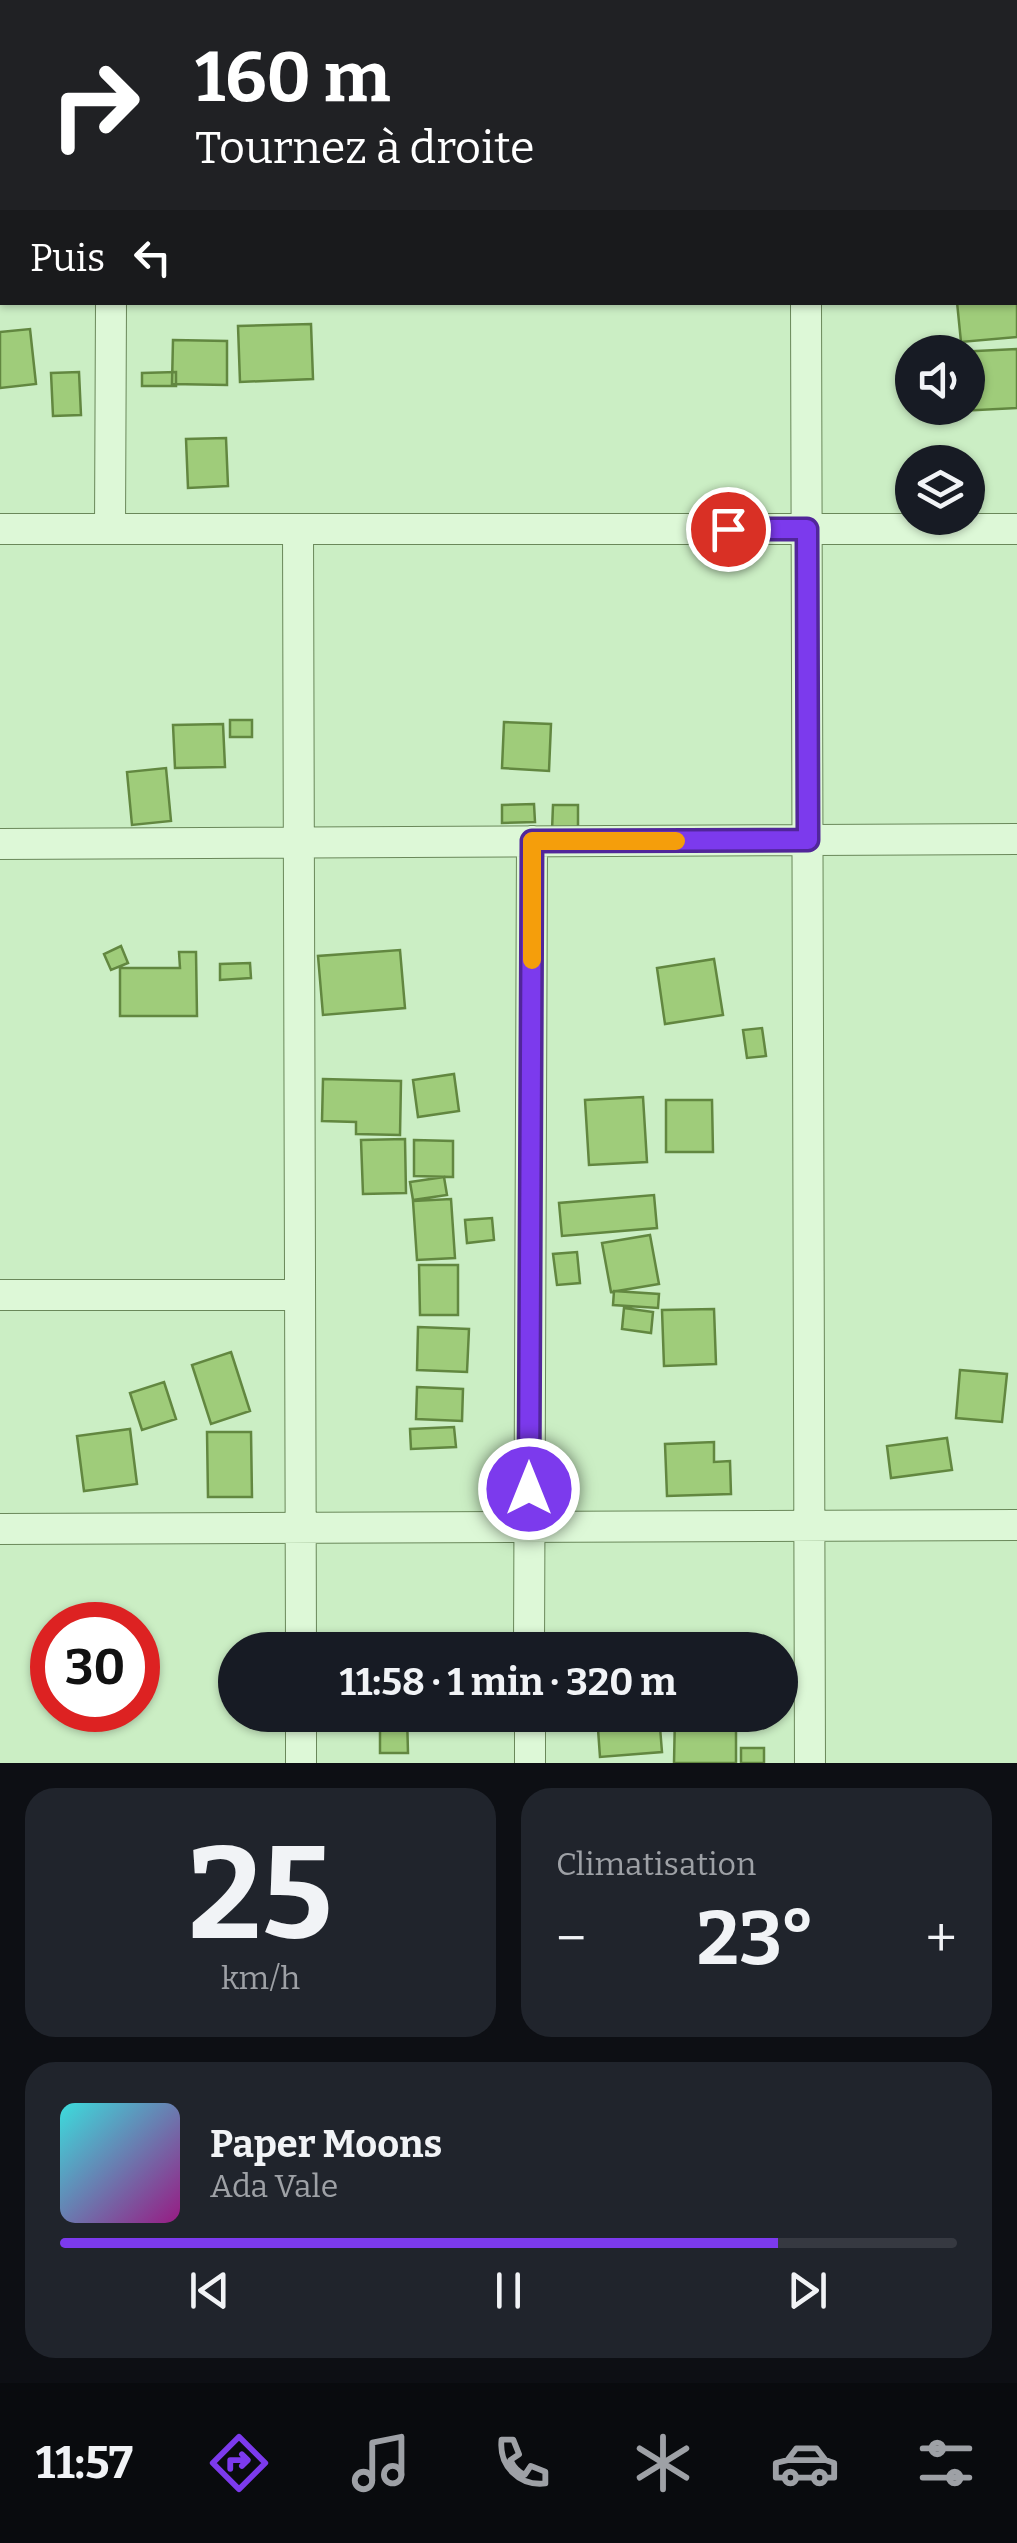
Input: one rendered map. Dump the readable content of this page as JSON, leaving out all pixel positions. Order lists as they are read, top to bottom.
{
  "page": {
    "turn": ["160 m", "Tournez à droite"],
    "then": "Puis",
    "limit": "30",
    "trip": "11:58 · 1 min · 320 m",
    "tile": [
      ["25", "km/h"],
      "Climatisation"
    ],
    "heat": ["−", "23°", "+"],
    "song": ["Paper Moons", "Ada Vale"],
    "tabs": "11:57"
  }
}
